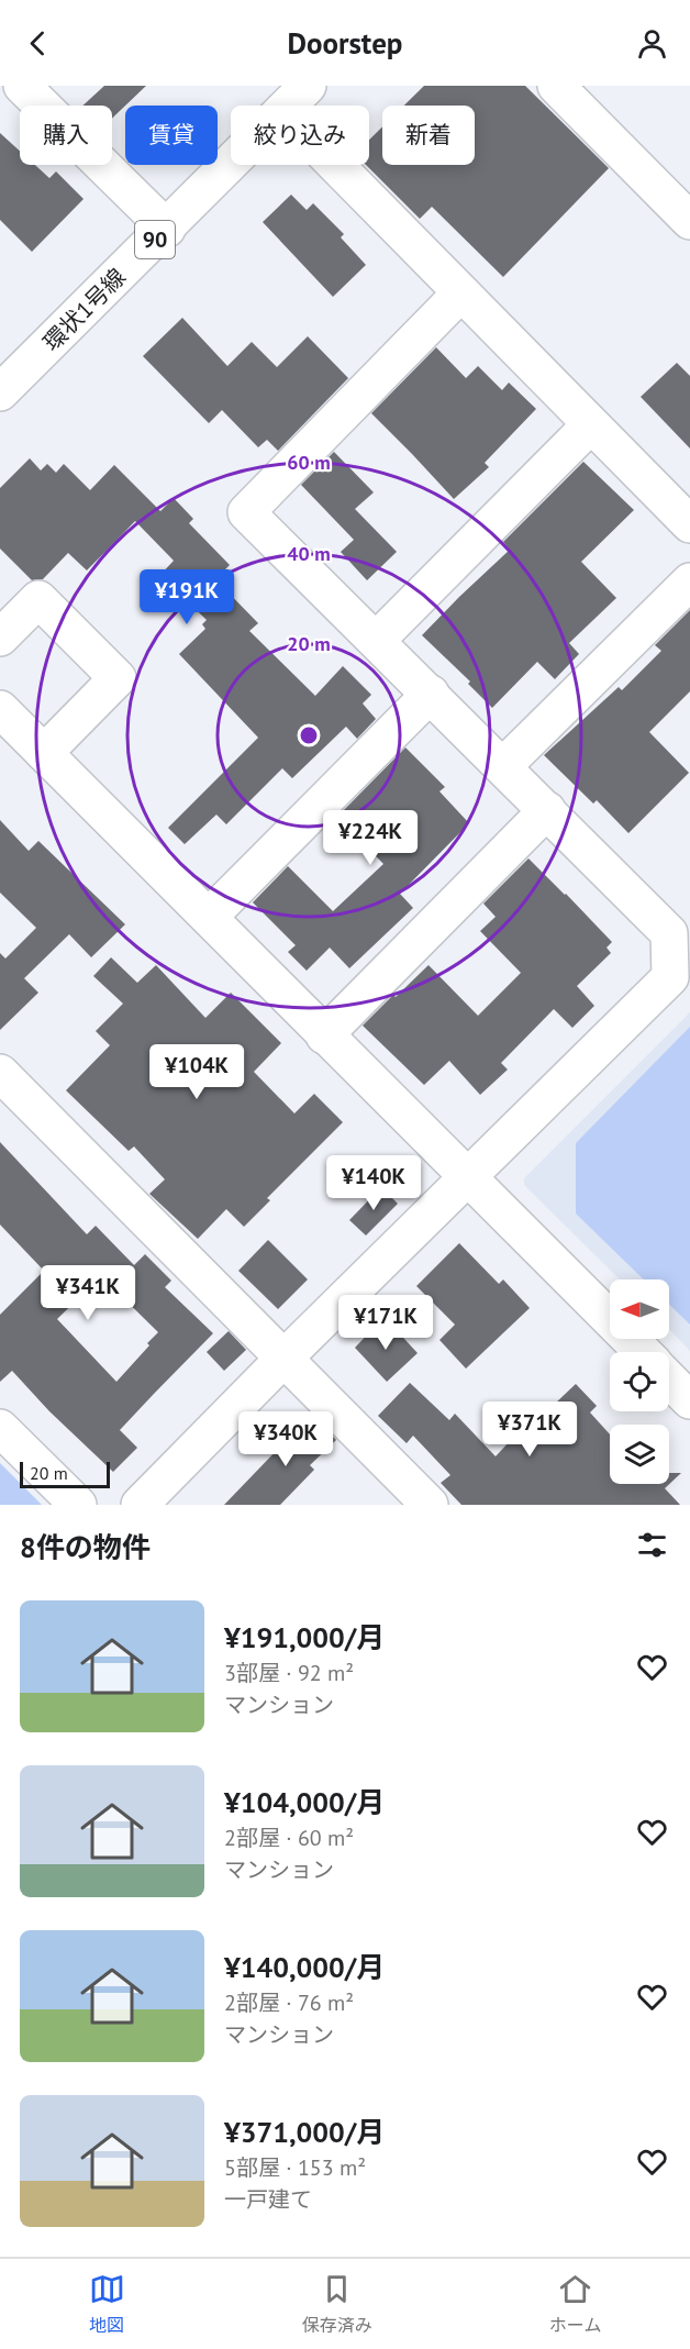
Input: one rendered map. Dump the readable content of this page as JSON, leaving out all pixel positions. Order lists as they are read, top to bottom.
{
  "streets": {
    "street": ["90", "環状1号線"]
  },
  "scale_bar": "20 m",
  "north": "left",
  "page": {
    "header": "Doorstep",
    "chip": [
      "購入",
      "賃貸",
      "絞り込み",
      "新着"
    ],
    "price": [
      "¥191K",
      "¥224K",
      "¥104K",
      "¥140K",
      "¥341K",
      "¥171K",
      "¥371K",
      "¥340K"
    ],
    "scale": "20 m",
    "heading": "8件の物件",
    "list": [
      {
        "name": "¥191,000/月",
        "note": "3部屋 · 92 m² · マンション"
      },
      {
        "name": "¥104,000/月",
        "note": "2部屋 · 60 m² · マンション"
      },
      {
        "name": "¥140,000/月",
        "note": "2部屋 · 76 m² · マンション"
      },
      {
        "name": "¥371,000/月",
        "note": "5部屋 · 153 m² · 一戸建て"
      }
    ],
    "tabs": ["地図", "保存済み", "ホーム"]
  },
  "rings": ["60 m", "40 m", "20 m"]
}
